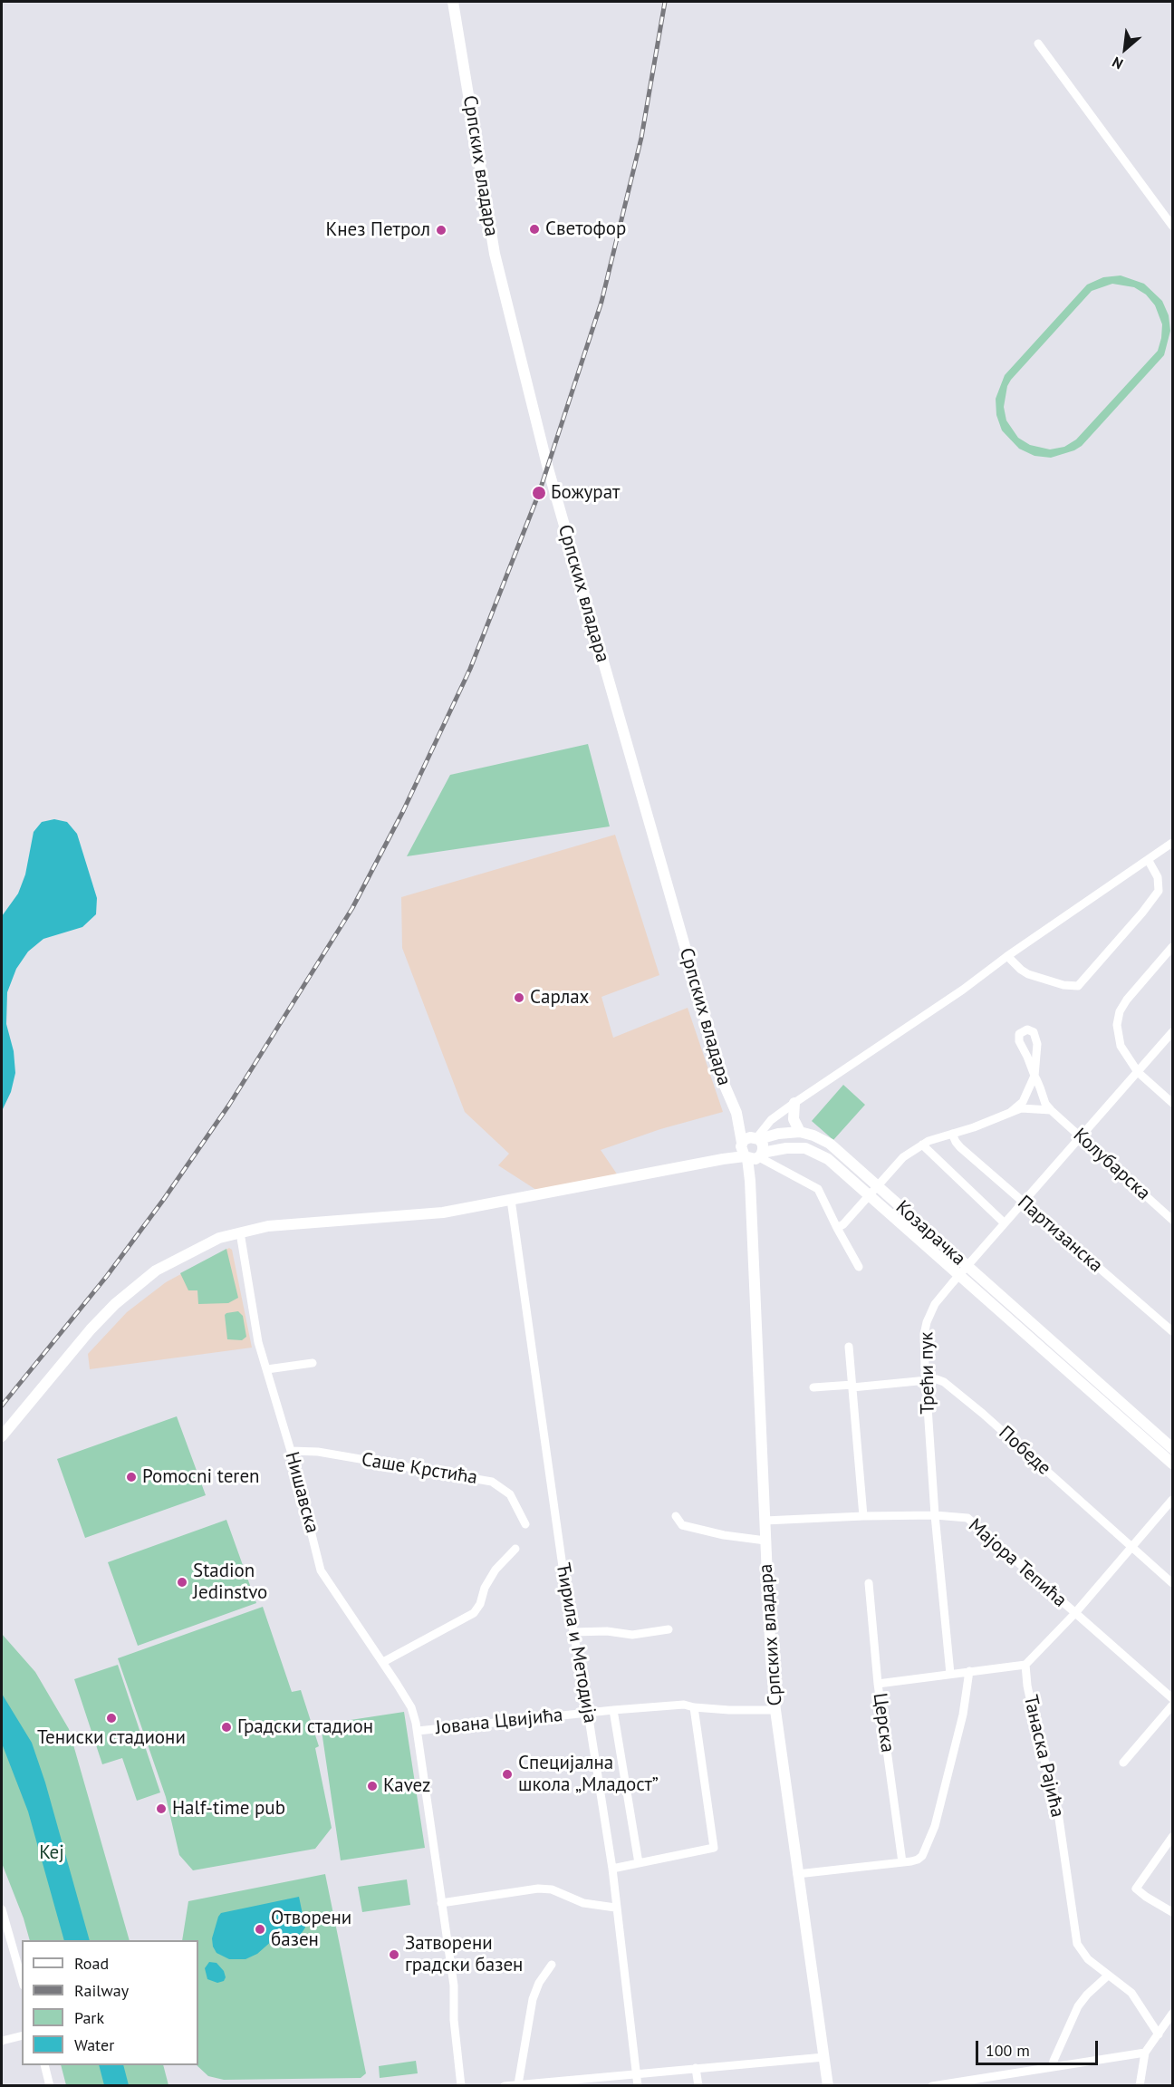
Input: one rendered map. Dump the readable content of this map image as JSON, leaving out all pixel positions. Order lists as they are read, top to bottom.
{
  "streets": {
    "main road": ["Српских владара", "Козарачка"],
    "street": [
      "Колубарска",
      "Партизанска",
      "Трећи пук",
      "Победе",
      "Саше Крстића",
      "Нишавска",
      "Мајора Тепића",
      "Ћирила и Методија",
      "Јована Цвијића",
      "Церска",
      "Танаска Рајића"
    ]
  },
  "crossings": [
    ["Српских владара", "Козарачка"],
    ["Српских владара", "Мајора Тепића"],
    ["Српских владара", "Јована Цвијића"],
    ["Колубарска", "Козарачка"],
    ["Колубарска", "Партизанска"],
    ["Колубарска", "Трећи пук"],
    ["Козарачка", "Трећи пук"],
    ["Партизанска", "Трећи пук"],
    ["Трећи пук", "Победе"],
    ["Трећи пук", "Мајора Тепића"],
    ["Саше Крстића", "Нишавска"],
    ["Нишавска", "Јована Цвијића"],
    ["Ћирила и Методија", "Јована Цвијића"]
  ],
  "parks": ["Кеј"],
  "places": [
    "Светофор",
    "Кнез Петрол",
    "Божурат",
    "Сарлах",
    "Pomocni teren",
    "Stadion Jedinstvo",
    "Тениски стадиони",
    "Градски стадион",
    "Специјална школа „Младост”",
    "Kavez",
    "Half-time pub",
    "Отворени базен",
    "Затворени градски базен"
  ],
  "legend": [
    "Road",
    "Railway",
    "Park",
    "Water"
  ],
  "scale_bar": "100 m",
  "north": "bottom left"
}
